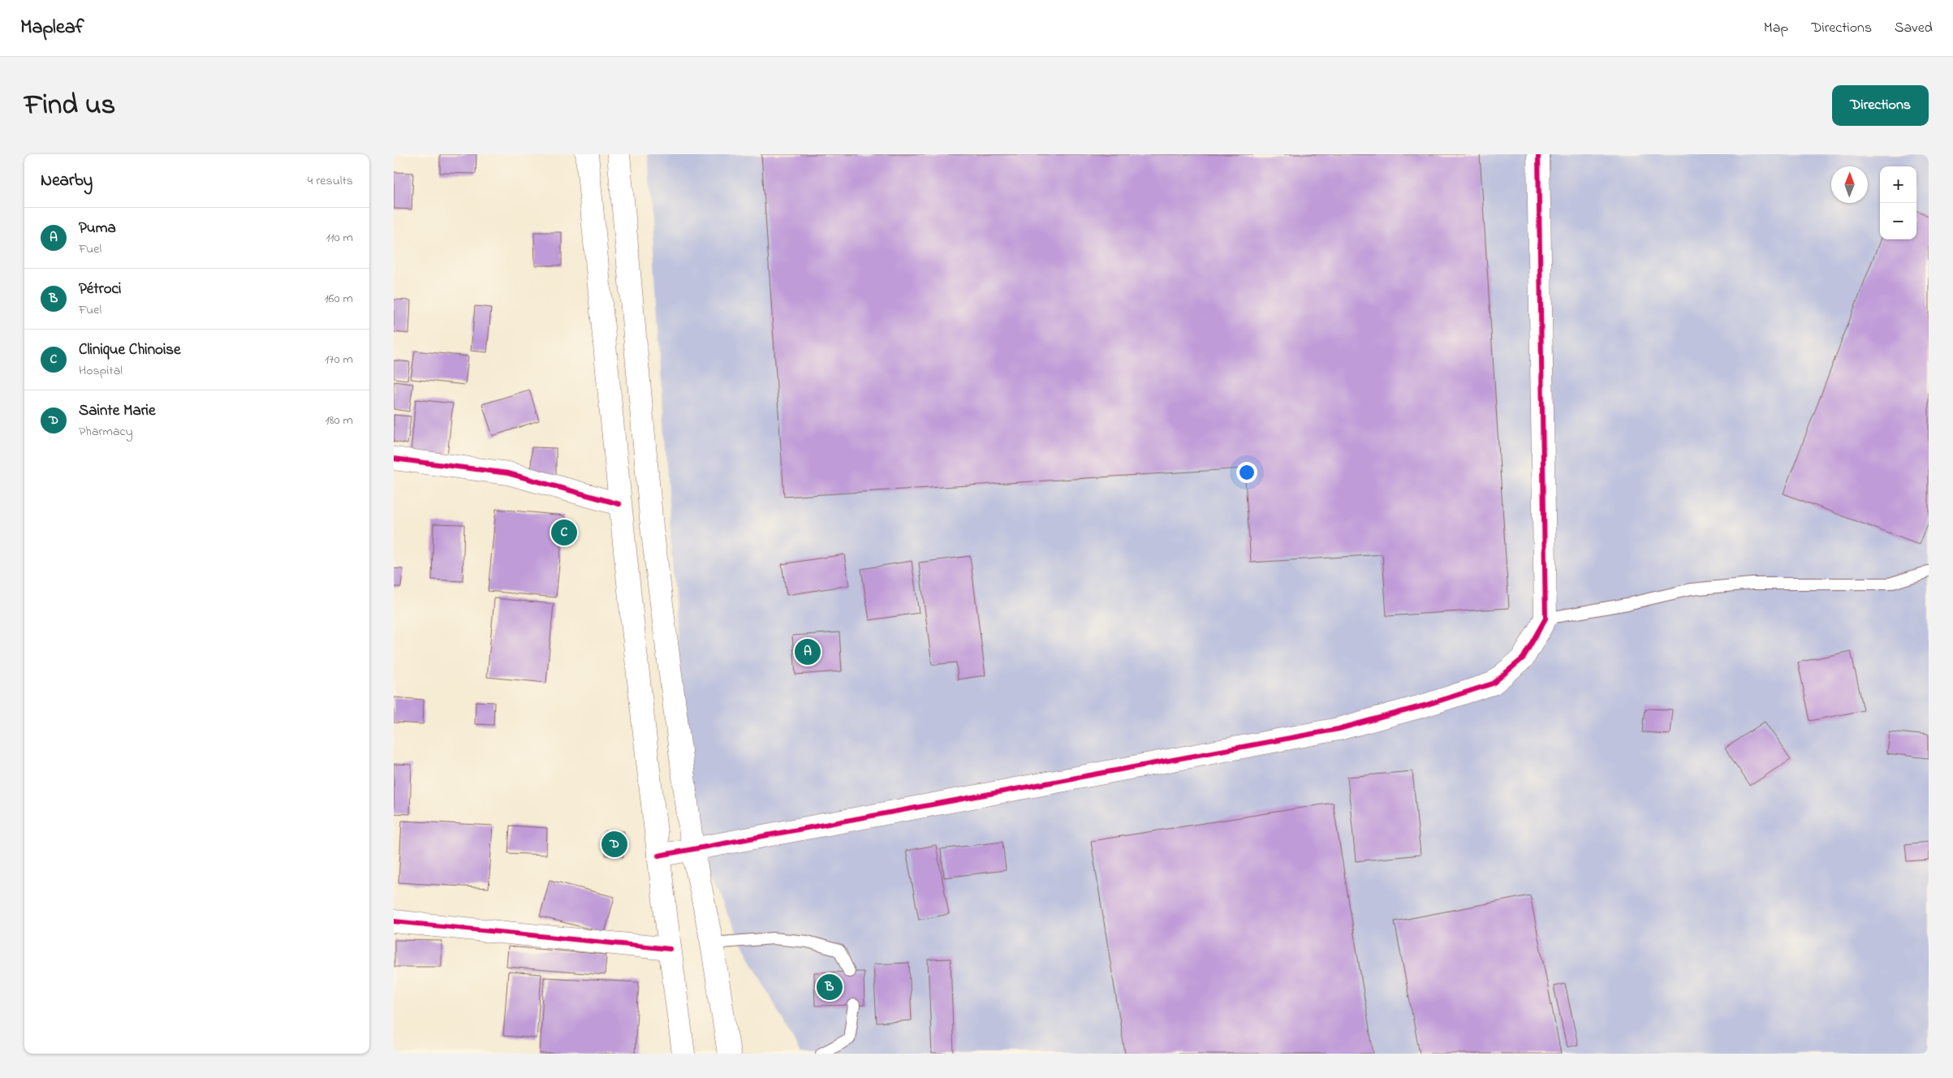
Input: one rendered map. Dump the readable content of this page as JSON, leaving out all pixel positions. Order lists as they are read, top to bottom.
{
  "north": "top",
  "page": {
    "header": "Mapleaf",
    "nav": ["Map", "Directions", "Saved"],
    "title": "Find us",
    "buttons": "Directions",
    "heading": ["Nearby", "4 results"],
    "map_buttons": ["+", "−"],
    "list": [
      {
        "mark": "A",
        "name": "Puma",
        "note": "Fuel",
        "value": "110 m"
      },
      {
        "mark": "B",
        "name": "Pétroci",
        "note": "Fuel",
        "value": "160 m"
      },
      {
        "mark": "C",
        "name": "Clinique Chinoise",
        "note": "Hospital",
        "value": "170 m"
      },
      {
        "mark": "D",
        "name": "Sainte Marie",
        "note": "Pharmacy",
        "value": "180 m"
      }
    ],
    "pins": [
      "C",
      "A",
      "D",
      "B"
    ]
  }
}
